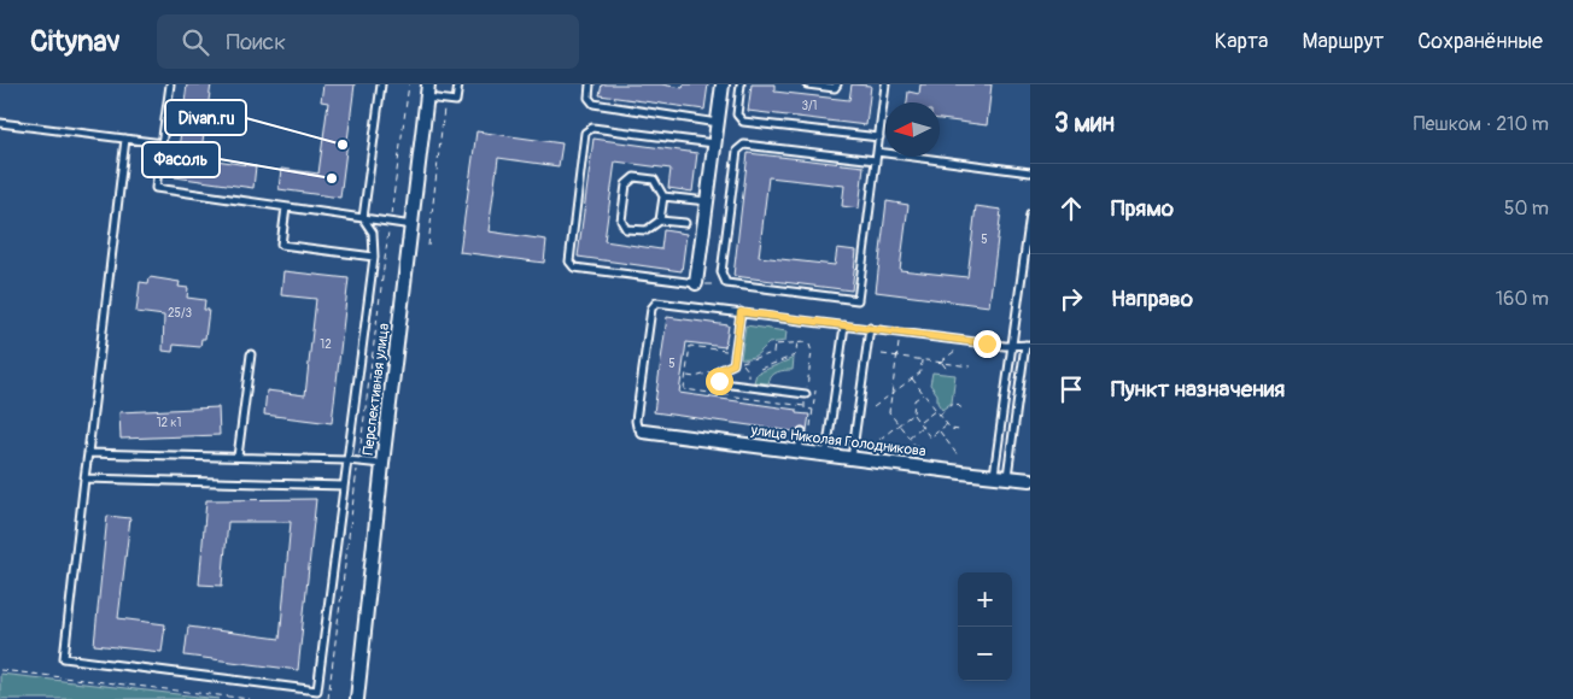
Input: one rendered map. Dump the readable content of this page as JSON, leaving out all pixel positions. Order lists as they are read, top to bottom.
{
  "streets": {
    "street": ["Перспективная улица", "улица Николая Голодникова"]
  },
  "places": ["Divan.ru", "Фасоль"],
  "house_numbers": [
    "3/1",
    "5",
    "25/3",
    "12",
    "5",
    "12 к1"
  ],
  "north": "left",
  "page": {
    "header": "Citynav",
    "search": "Поиск",
    "nav": ["Карта", "Маршрут", "Сохранённые"],
    "heading": ["3 мин", "Пешком · 210 m"],
    "list": [
      ["Прямо", "50 m"],
      ["Направо", "160 m"],
      "Пункт назначения"
    ],
    "map_buttons": ["+", "−"]
  }
}
